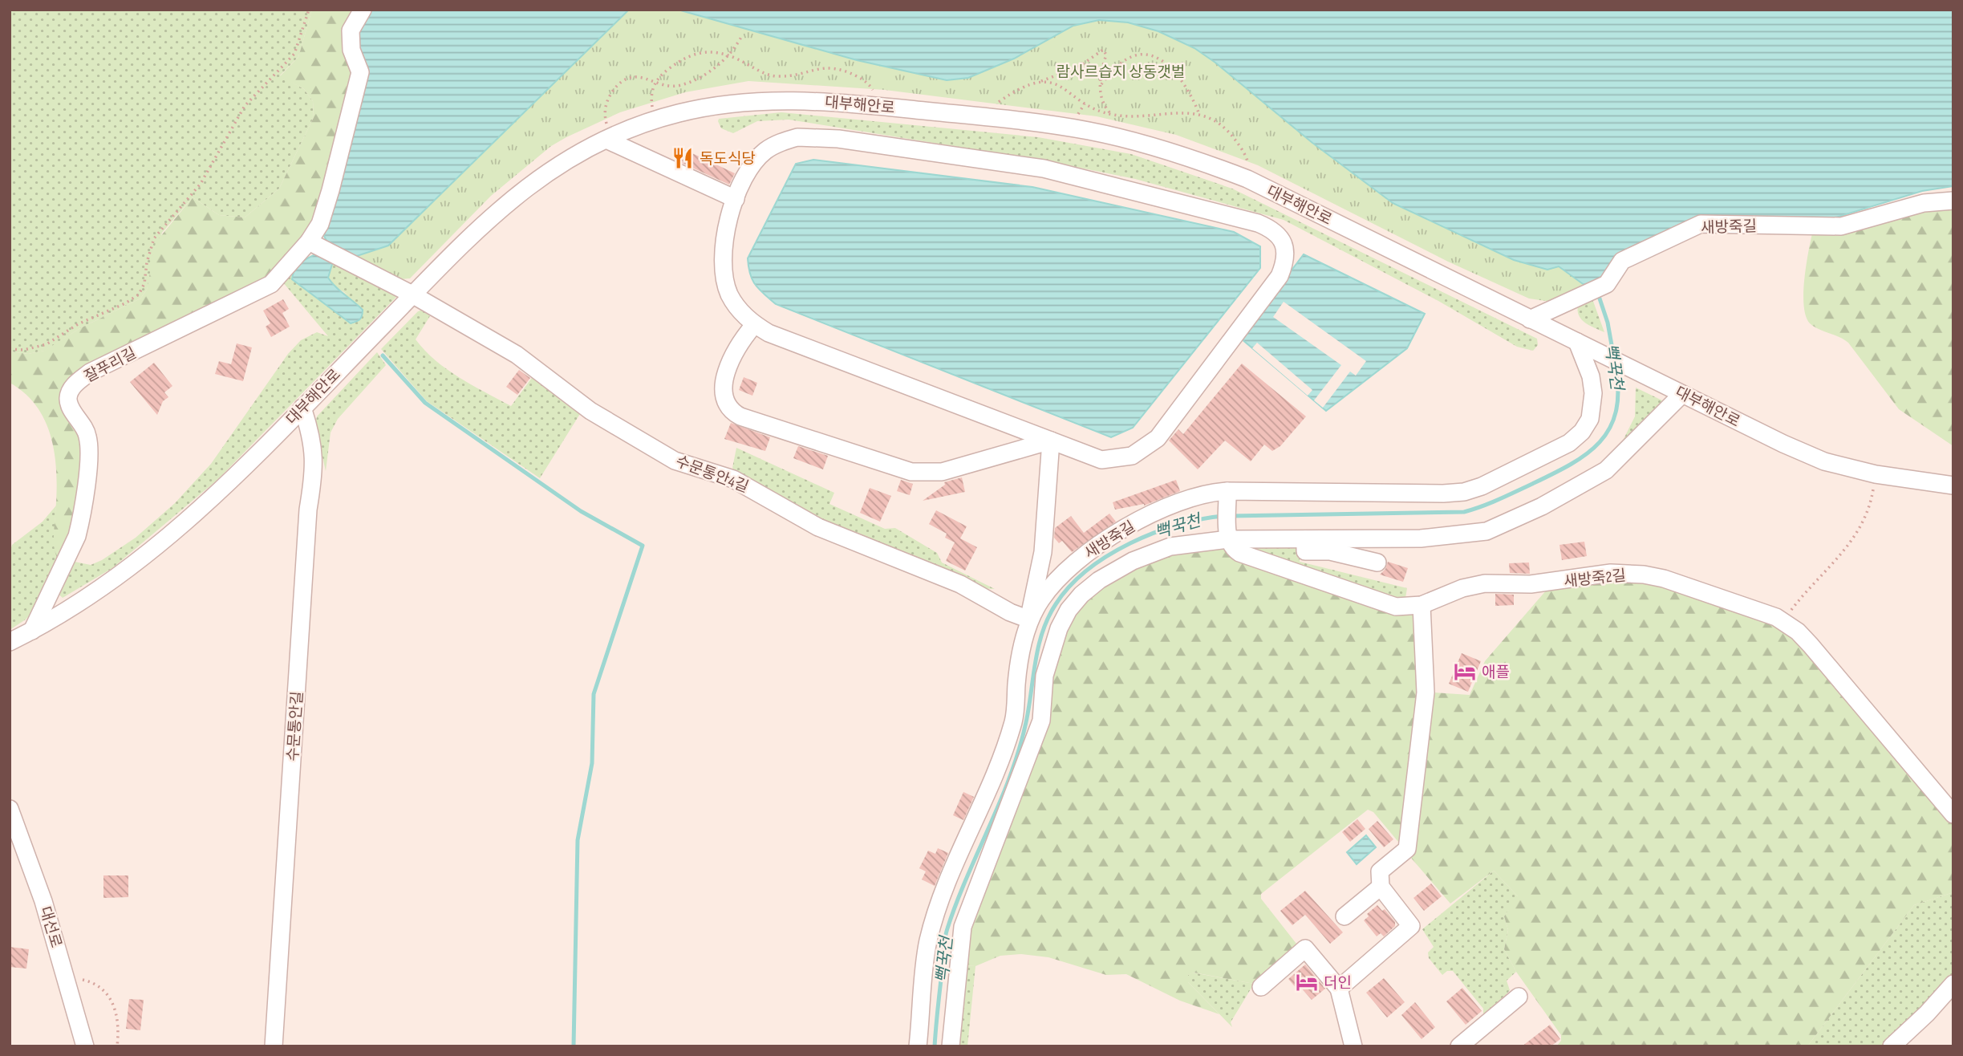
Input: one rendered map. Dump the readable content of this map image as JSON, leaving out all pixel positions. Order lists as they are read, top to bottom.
{
  "streets": {
    "street": [
      "대부해안로",
      "새방죽길",
      "잘푸리길",
      "수문통안4길",
      "새방죽2길",
      "수문통안길",
      "대선로"
    ]
  },
  "crossings": [
    ["대부해안로", "새방죽길"],
    ["대부해안로", "잘푸리길"],
    ["대부해안로", "수문통안4길"],
    ["대부해안로", "수문통안길"],
    ["새방죽길", "수문통안4길"],
    ["새방죽길", "새방죽2길"]
  ],
  "water": ["뻑꾹천"],
  "parks": ["람사르습지 상동갯벌"],
  "places": {
    "restaurant": ["독도식당"],
    "hotel": ["애플", "더인"]
  }
}
